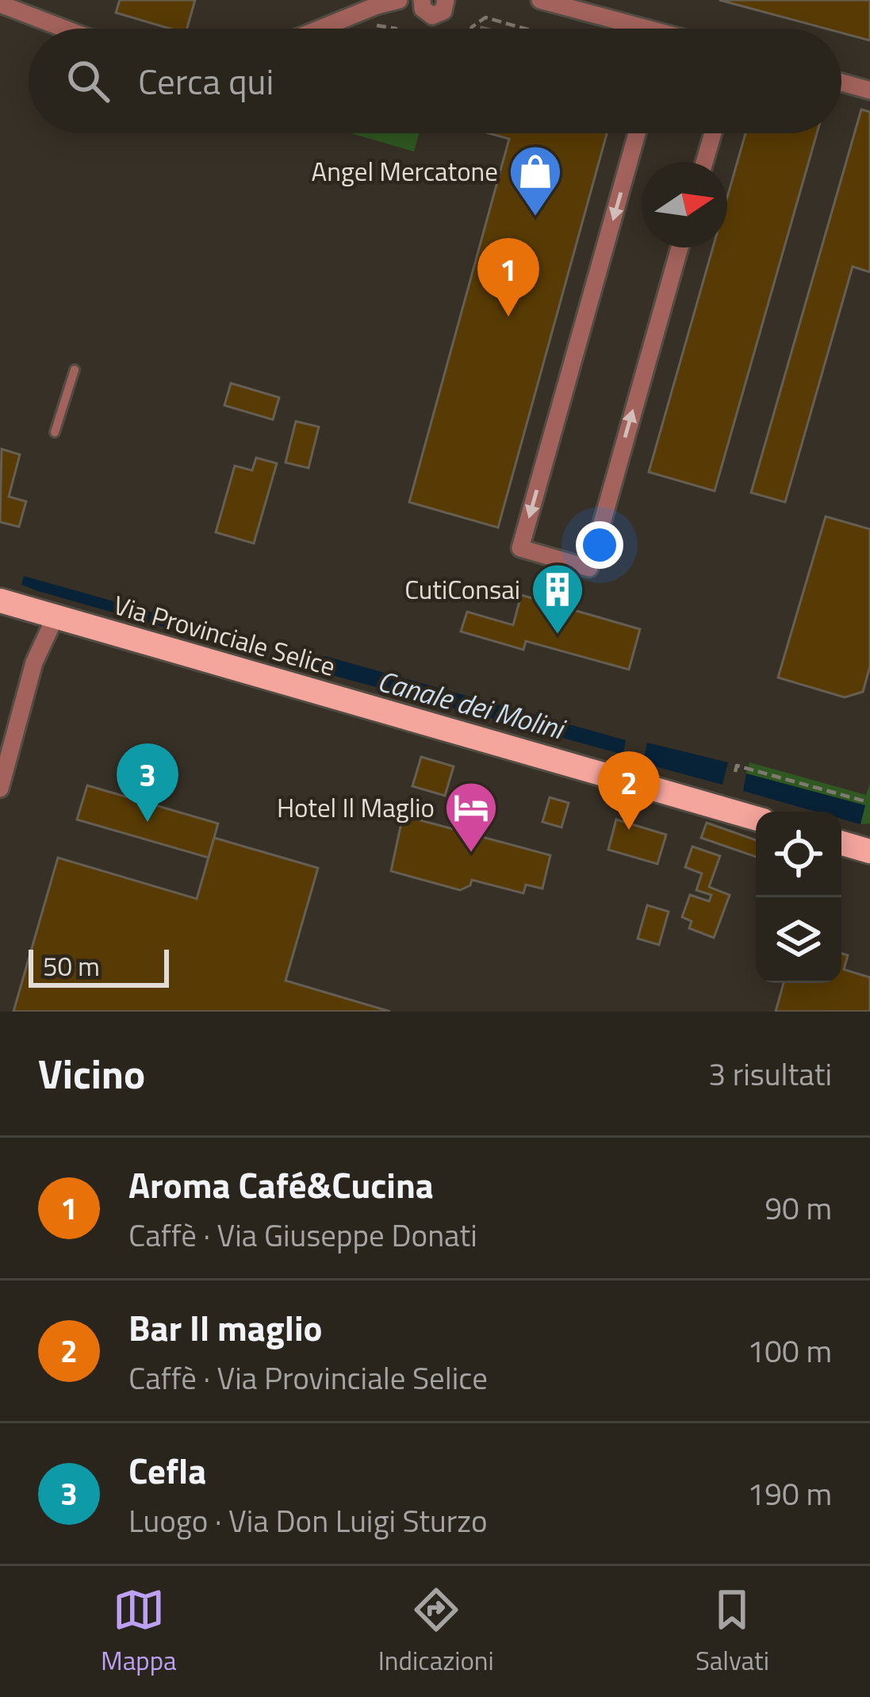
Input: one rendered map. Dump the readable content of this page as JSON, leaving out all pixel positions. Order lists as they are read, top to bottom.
{
  "streets": {
    "main road": ["Via Provinciale Selice"]
  },
  "water": ["Canale dei Molini"],
  "places": {
    "shop": ["Angel Mercatone"],
    "building": ["CutiConsai"],
    "hotel": ["Hotel Il Maglio"]
  },
  "scale_bar": "50 m",
  "north": "right",
  "page": {
    "search": "Cerca qui",
    "pins": ["1", "3", "2"],
    "scale": "50 m",
    "heading": ["Vicino", "3 risultati"],
    "list": [
      {
        "mark": "1",
        "name": "Aroma Café&Cucina",
        "note": "Caffè · Via Giuseppe Donati",
        "value": "90 m"
      },
      {
        "mark": "2",
        "name": "Bar Il maglio",
        "note": "Caffè · Via Provinciale Selice",
        "value": "100 m"
      },
      {
        "mark": "3",
        "name": "Cefla",
        "note": "Luogo · Via Don Luigi Sturzo",
        "value": "190 m"
      }
    ],
    "nav": ["Mappa", "Indicazioni", "Salvati"]
  }
}
